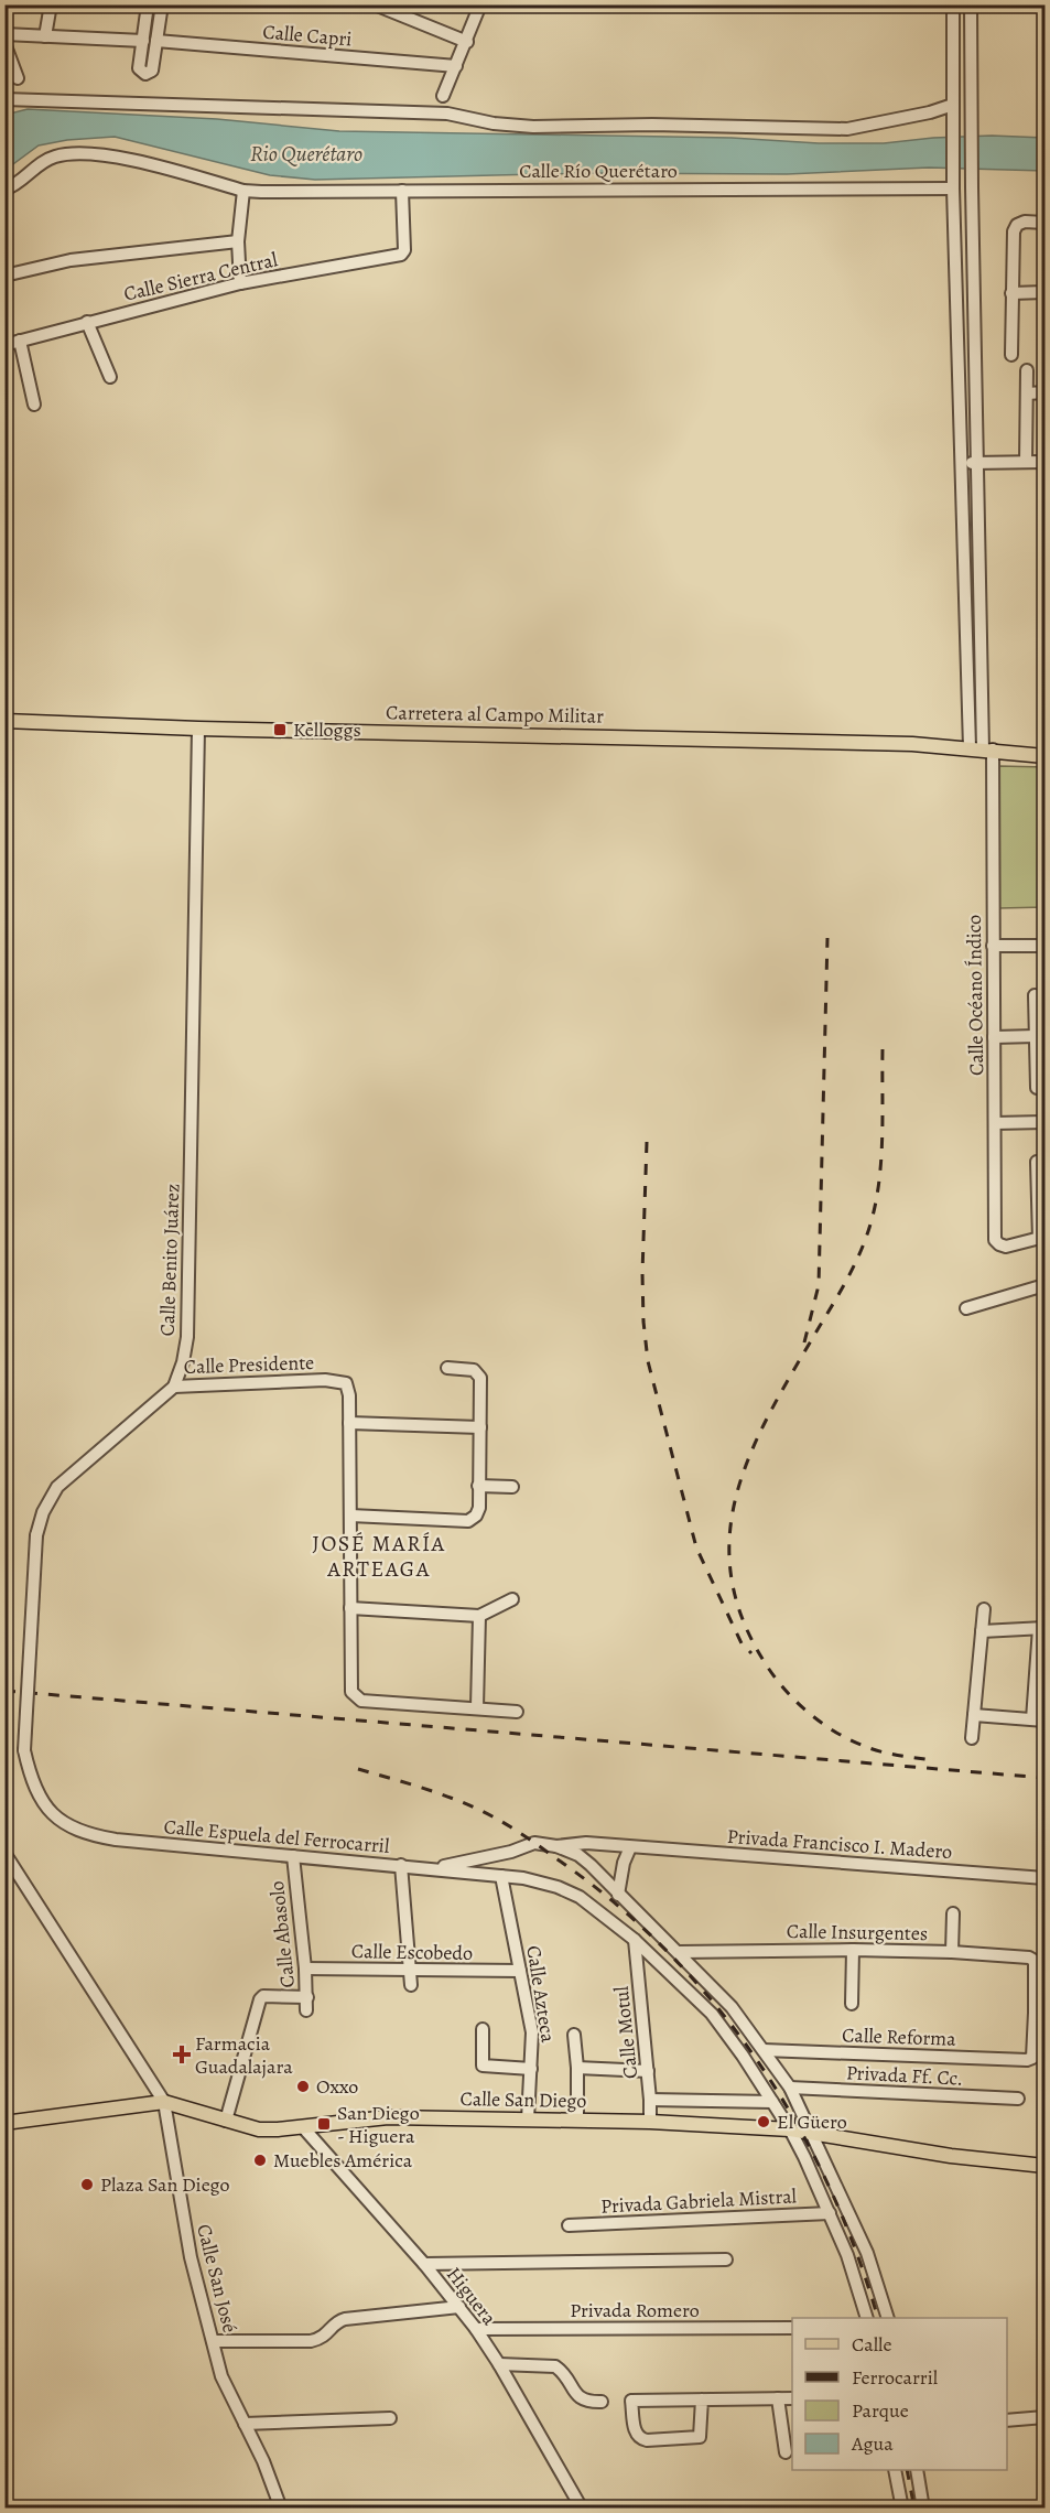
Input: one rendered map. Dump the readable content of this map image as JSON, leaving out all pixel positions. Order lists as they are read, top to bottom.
{
  "streets": {
    "main road": ["Carretera al Campo Militar", "Calle San Diego"],
    "street": [
      "Calle Capri",
      "Calle Río Querétaro",
      "Calle Sierra Central",
      "Calle Océano Índico",
      "Calle Benito Juárez",
      "Calle Presidente",
      "Calle Espuela del Ferrocarril",
      "Privada Francisco I. Madero",
      "Calle Insurgentes",
      "Calle Abasolo",
      "Calle Escobedo",
      "Calle Azteca",
      "Calle Motul",
      "Calle Reforma",
      "Privada Ff. Cc.",
      "Privada Gabriela Mistral",
      "Calle San José",
      "Higuera",
      "Privada Romero"
    ]
  },
  "crossings": [
    ["Calle Río Querétaro", "Calle Sierra Central"],
    ["Carretera al Campo Militar", "Calle Océano Índico"],
    ["Carretera al Campo Militar", "Calle Benito Juárez"],
    ["Calle Benito Juárez", "Calle Presidente"],
    ["Calle Benito Juárez", "Calle Espuela del Ferrocarril"],
    ["Calle Presidente", "Calle Espuela del Ferrocarril"],
    ["Calle Espuela del Ferrocarril", "Privada Francisco I. Madero"],
    ["Calle Espuela del Ferrocarril", "Calle Insurgentes"],
    ["Calle Espuela del Ferrocarril", "Calle Abasolo"],
    ["Calle Espuela del Ferrocarril", "Calle Azteca"],
    ["Calle Espuela del Ferrocarril", "Calle Motul"],
    ["Calle Espuela del Ferrocarril", "Calle Reforma"],
    ["Calle Espuela del Ferrocarril", "Privada Ff. Cc."],
    ["Calle Espuela del Ferrocarril", "Calle San Diego"],
    ["Calle Espuela del Ferrocarril", "Privada Gabriela Mistral"],
    ["Calle Insurgentes", "Calle Reforma"],
    ["Calle Abasolo", "Calle Escobedo"],
    ["Calle Abasolo", "Calle San Diego"],
    ["Calle Escobedo", "Calle Azteca"],
    ["Calle Azteca", "Calle San Diego"],
    ["Calle Motul", "Calle San Diego"],
    ["Calle San Diego", "Calle San José"],
    ["Calle San Diego", "Higuera"],
    ["Higuera", "Privada Romero"]
  ],
  "districts": ["JOSÉ MARÍA ARTEAGA"],
  "water": ["Rio Querétaro"],
  "places": {
    "transit": ["Kelloggs", "San Diego - Higuera"],
    "health": ["Farmacia Guadalajara"],
    "other": [
      "Oxxo",
      "El Güero",
      "Muebles América",
      "Plaza San Diego"
    ]
  },
  "legend": [
    "Calle",
    "Ferrocarril",
    "Parque",
    "Agua"
  ]
}
